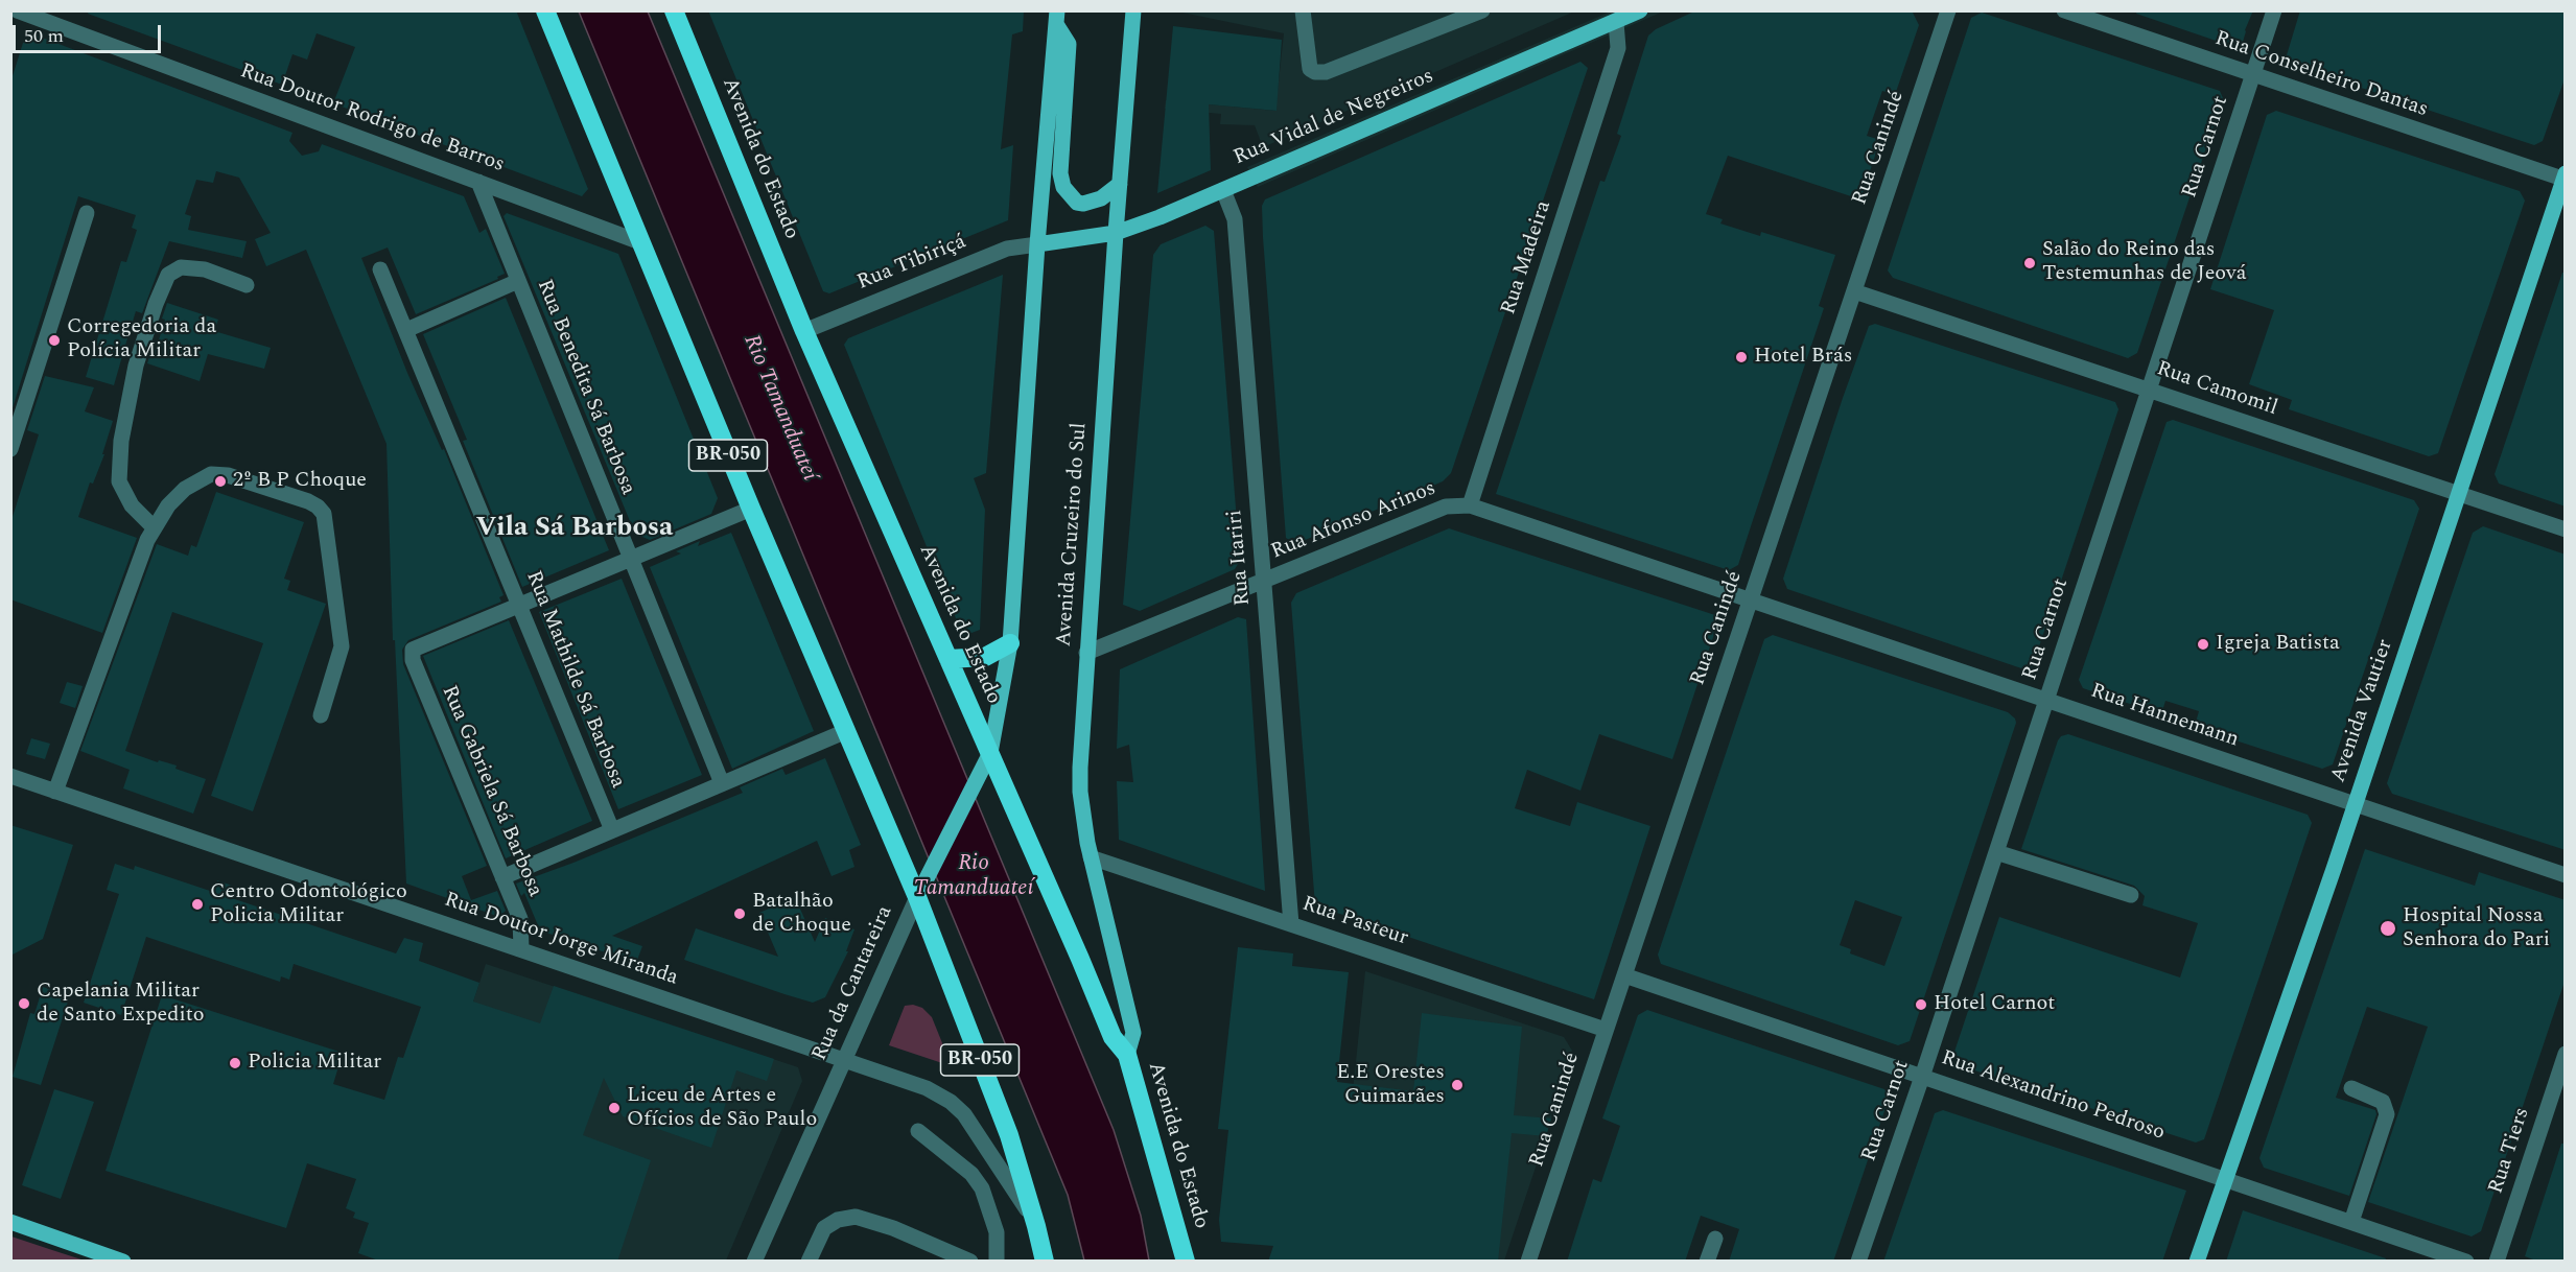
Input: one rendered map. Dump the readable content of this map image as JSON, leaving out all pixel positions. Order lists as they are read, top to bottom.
{
  "streets": {
    "highway": ["Avenida do Estado", "BR-050"],
    "main road": ["Rua Vidal de Negreiros", "Avenida Cruzeiro do Sul", "Avenida Vautier"],
    "street": [
      "Rua Conselheiro Dantas",
      "Rua Doutor Rodrigo de Barros",
      "Rua Carnot",
      "Rua Canindé",
      "Rua Madeira",
      "Rua Tibiriçá",
      "Rua Benedita Sá Barbosa",
      "Rua Camomil",
      "Rua Afonso Arinos",
      "Rua Itariri",
      "Rua Mathilde Sá Barbosa",
      "Rua Hannemann",
      "Rua Gabriela Sá Barbosa",
      "Rua Pasteur",
      "Rua Doutor Jorge Miranda",
      "Rua da Cantareira",
      "Rua Alexandrino Pedroso",
      "Rua Tiers"
    ]
  },
  "crossings": [
    ["Rua Conselheiro Dantas", "Rua Carnot"],
    ["Rua Conselheiro Dantas", "Avenida Vautier"],
    ["Rua Vidal de Negreiros", "Rua Madeira"],
    ["Rua Vidal de Negreiros", "Rua Tibiriçá"],
    ["Rua Vidal de Negreiros", "Avenida Cruzeiro do Sul"],
    ["Rua Vidal de Negreiros", "Rua Itariri"],
    ["Rua Doutor Rodrigo de Barros", "Rua Benedita Sá Barbosa"],
    ["Rua Doutor Rodrigo de Barros", "BR-050"],
    ["Rua Carnot", "Rua Camomil"],
    ["Rua Carnot", "Rua Hannemann"],
    ["Rua Carnot", "Rua Alexandrino Pedroso"],
    ["Rua Canindé", "Rua Camomil"],
    ["Rua Canindé", "Rua Afonso Arinos"],
    ["Rua Canindé", "Rua Hannemann"],
    ["Rua Canindé", "Rua Pasteur"],
    ["Rua Canindé", "Rua Alexandrino Pedroso"],
    ["Avenida do Estado", "Rua Tibiriçá"],
    ["Avenida do Estado", "Avenida Cruzeiro do Sul"],
    ["Rua Madeira", "Rua Afonso Arinos"],
    ["Rua Camomil", "Avenida Vautier"],
    ["BR-050", "Rua Doutor Jorge Miranda"],
    ["BR-050", "Rua da Cantareira"],
    ["Rua Afonso Arinos", "Avenida Cruzeiro do Sul"],
    ["Rua Afonso Arinos", "Rua Itariri"],
    ["Rua Afonso Arinos", "Rua Hannemann"],
    ["Avenida Cruzeiro do Sul", "Rua Pasteur"],
    ["Rua Itariri", "Rua Pasteur"],
    ["Rua Mathilde Sá Barbosa", "Rua Gabriela Sá Barbosa"],
    ["Avenida Vautier", "Rua Hannemann"],
    ["Avenida Vautier", "Rua Alexandrino Pedroso"],
    ["Rua Gabriela Sá Barbosa", "Rua Doutor Jorge Miranda"],
    ["Rua Doutor Jorge Miranda", "Rua da Cantareira"]
  ],
  "districts": ["Vila Sá Barbosa"],
  "water": ["Rio Tamanduateí"],
  "places": [
    "Salão do Reino das Testemunhas de Jeová",
    "Corregedoria da Polícia Militar",
    "Hotel Brás",
    "2º B P Choque",
    "Igreja Batista",
    "Centro Odontológico Policia Militar",
    "Batalhão de Choque",
    "Hospital Nossa Senhora do Pari",
    "Capelania Militar de Santo Expedito",
    "Hotel Carnot",
    "Policia Militar",
    "E.E Orestes Guimarães",
    "Liceu de Artes e Ofícios de São Paulo"
  ],
  "scale_bar": "50 m"
}
